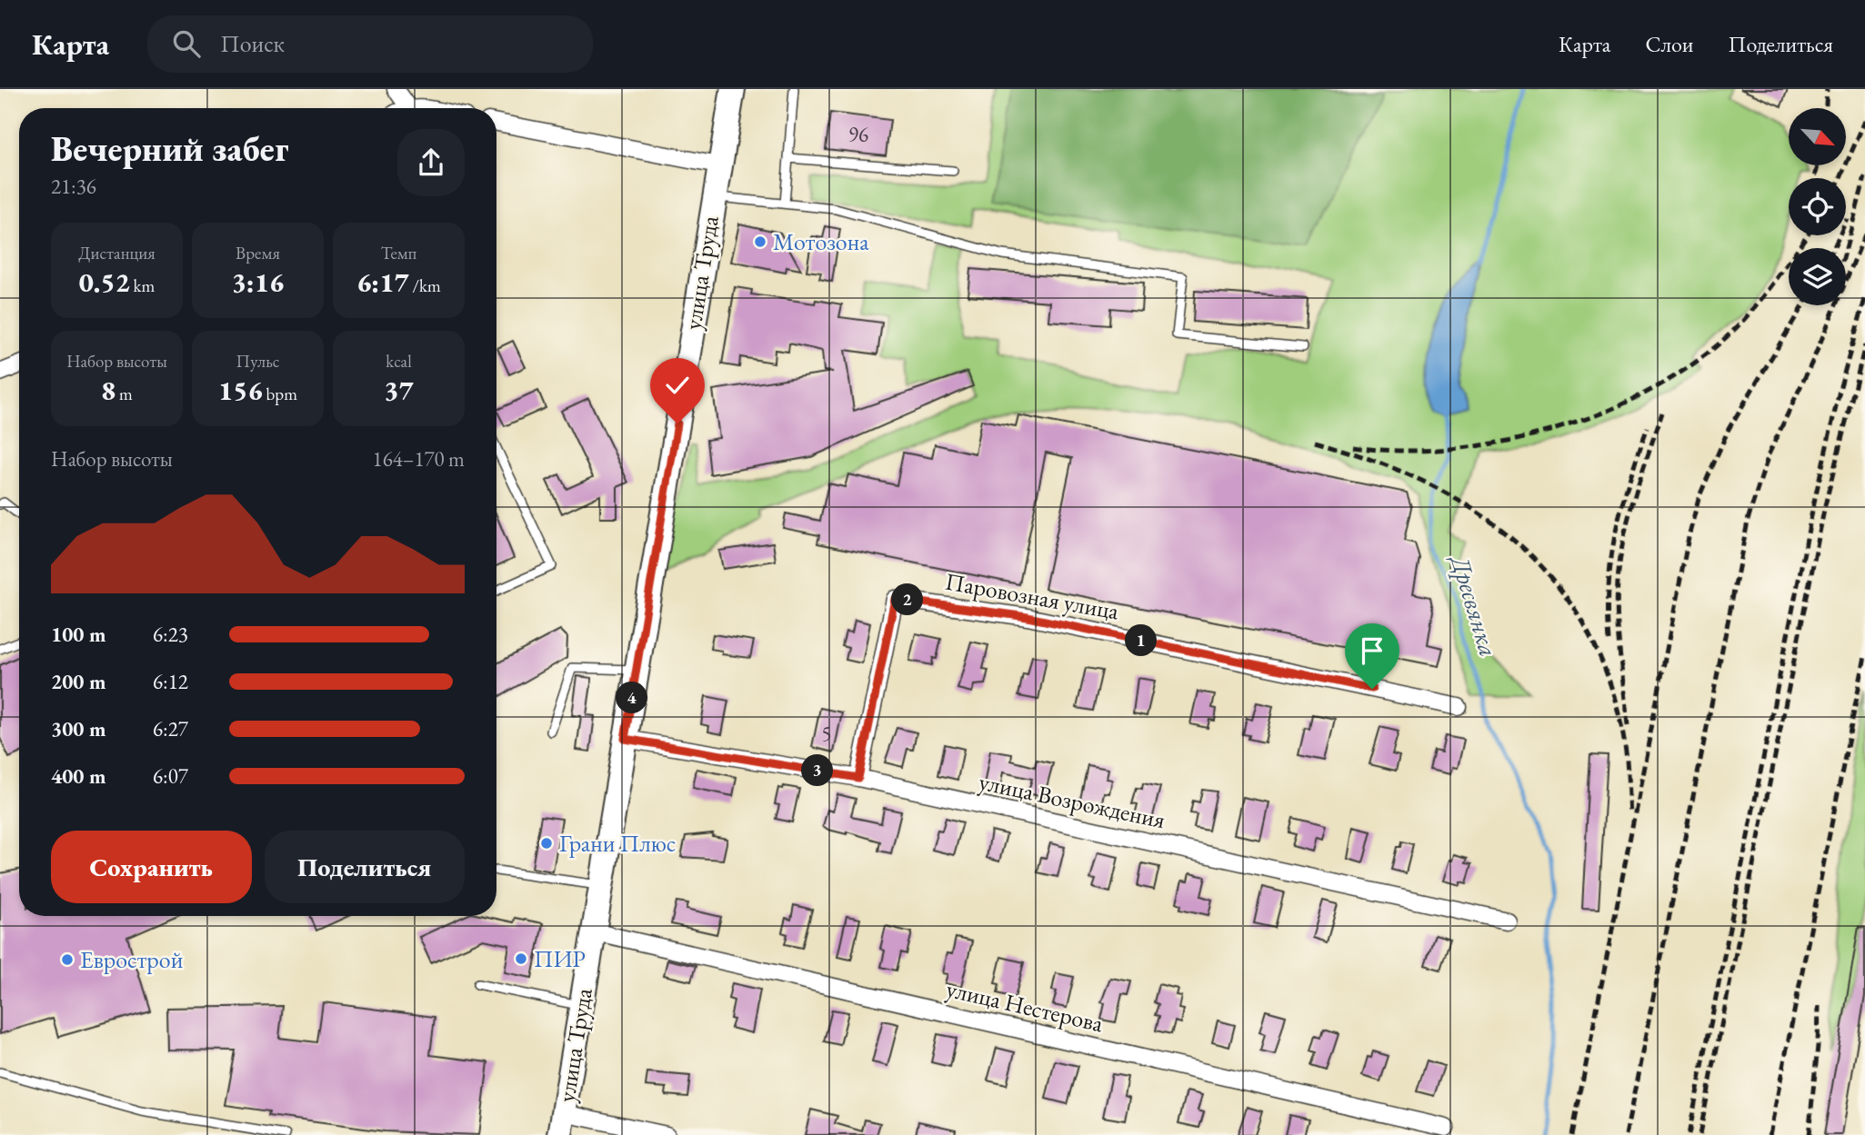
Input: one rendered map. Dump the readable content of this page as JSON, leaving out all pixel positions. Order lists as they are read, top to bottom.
{
  "streets": {
    "street": [
      "улица Труда",
      "Паровозная улица",
      "улица Возрождения",
      "улица Нестерова"
    ]
  },
  "crossings": [
    ["улица Труда", "улица Возрождения"],
    ["улица Труда", "улица Нестерова"],
    ["Паровозная улица", "улица Возрождения"]
  ],
  "water": ["Дресвянка"],
  "places": [
    "Мотозона",
    "Грани Плюс",
    "ПИР",
    "Еврострой"
  ],
  "house_numbers": ["96", "5"],
  "north": "bottom right",
  "page": {
    "header": "Карта",
    "search": "Поиск",
    "nav": ["Карта", "Слои", "Поделиться"],
    "heading": ["Вечерний забег", "21:36"],
    "stats": [
      ["Дистанция", "0.52 km"],
      ["Время", "3:16"],
      ["Темп", "6:17 /km"],
      ["Набор высоты", "8 m"],
      ["Пульс", "156 bpm"],
      ["kcal", "37"]
    ],
    "chart": ["Набор высоты", "164–170 m"],
    "pins": [
      "2",
      "1",
      "4",
      "3"
    ],
    "list": [
      {
        "name": "100 m",
        "note": "6:23"
      },
      {
        "name": "200 m",
        "note": "6:12"
      },
      {
        "name": "300 m",
        "note": "6:27"
      },
      {
        "name": "400 m",
        "note": "6:07"
      }
    ],
    "buttons": ["Сохранить", "Поделиться"]
  }
}
